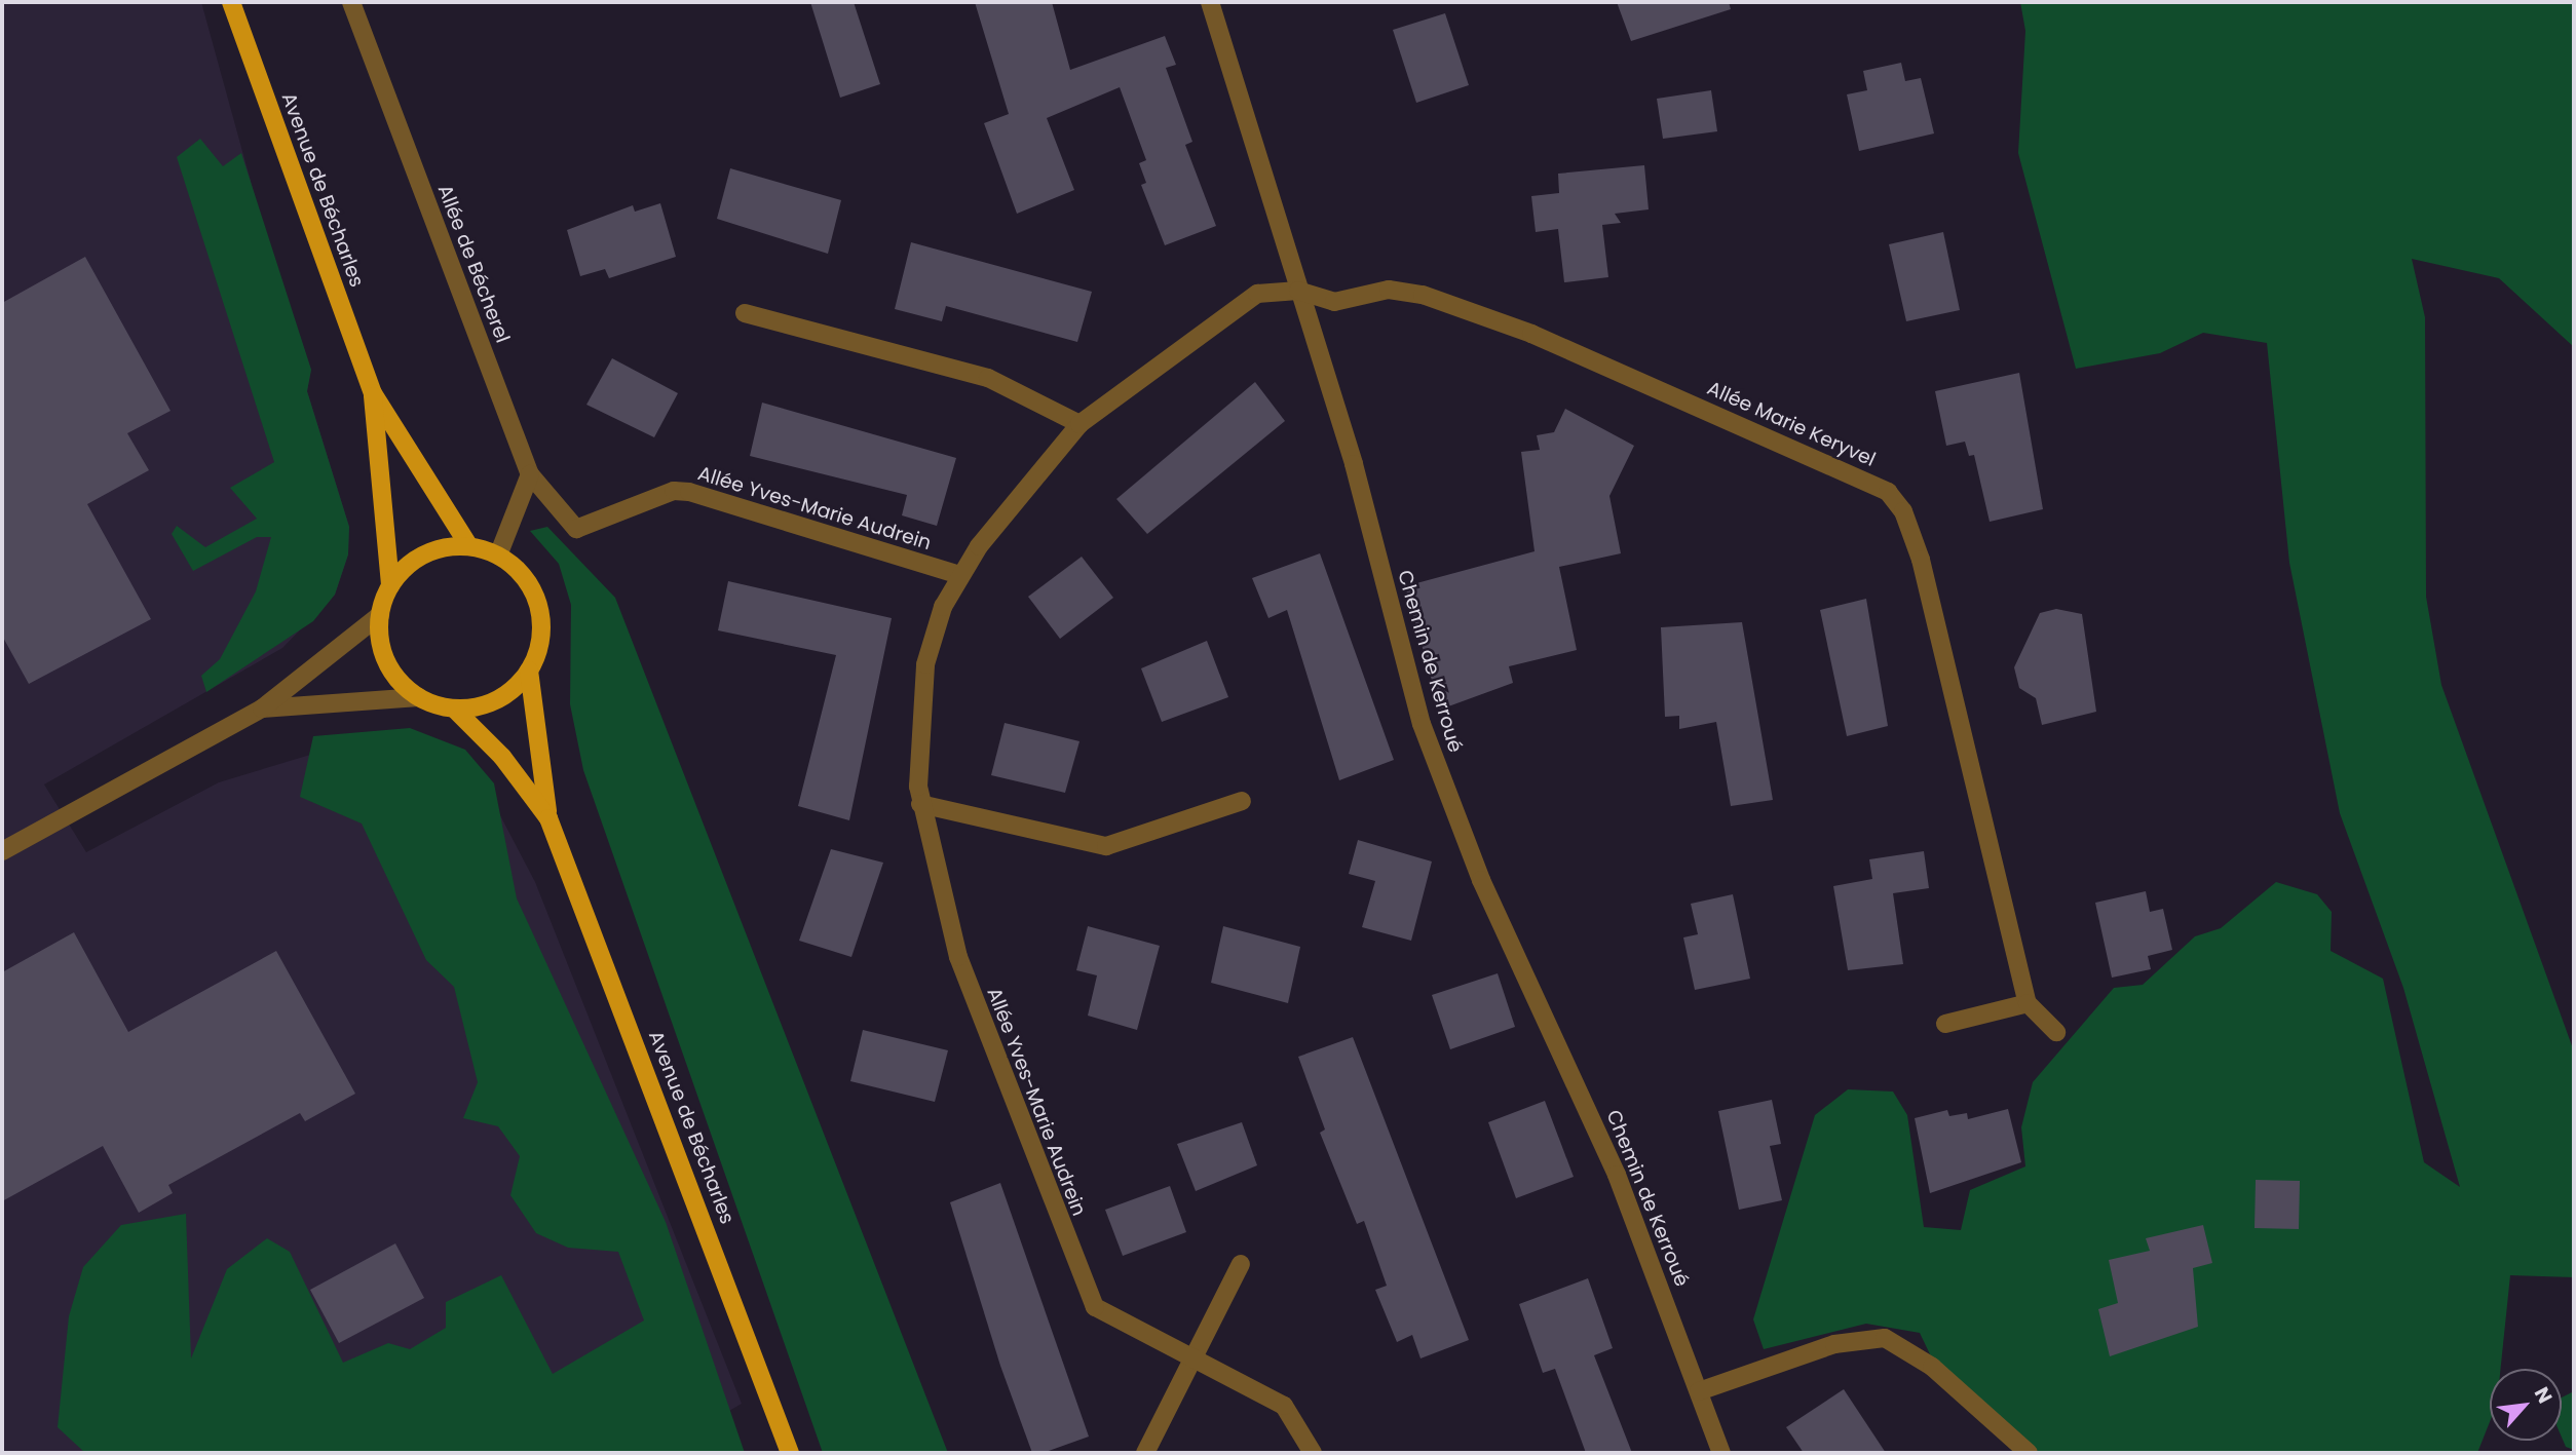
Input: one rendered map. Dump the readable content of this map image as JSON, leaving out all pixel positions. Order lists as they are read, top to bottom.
{
  "streets": {
    "main road": ["Avenue de Bécharles"],
    "street": [
      "Allée de Bécherel",
      "Allée Marie Keryvel",
      "Allée Yves-Marie Audrein",
      "Chemin de Kerroué"
    ]
  },
  "crossings": [
    ["Allée de Bécherel", "Allée Yves-Marie Audrein"],
    ["Allée Marie Keryvel", "Allée Yves-Marie Audrein"],
    ["Allée Marie Keryvel", "Chemin de Kerroué"],
    ["Allée Yves-Marie Audrein", "Chemin de Kerroué"]
  ],
  "north": "top right"
}
